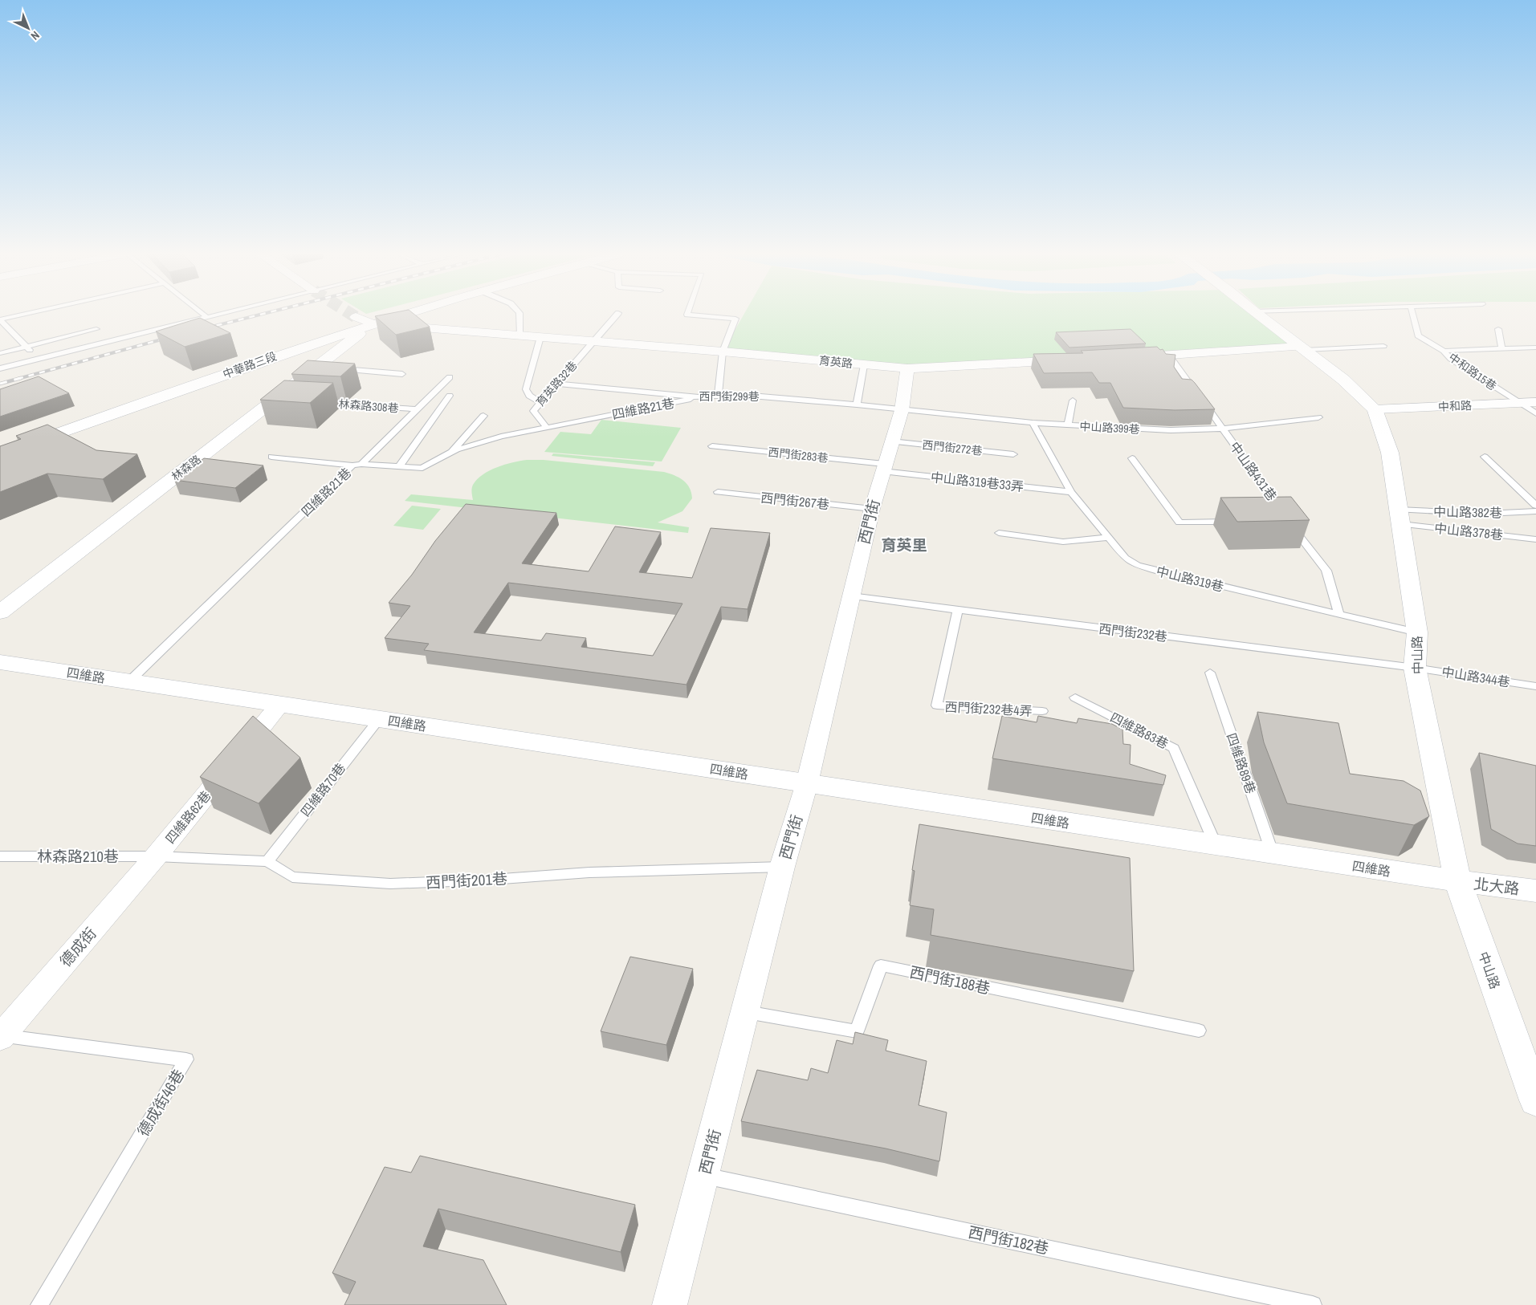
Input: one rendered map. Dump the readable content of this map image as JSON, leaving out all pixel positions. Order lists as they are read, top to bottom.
{
  "streets": {
    "street": [
      "育英路",
      "中華路三段",
      "中和路",
      "林森路",
      "西門街",
      "中山路",
      "四維路",
      "四維路62巷",
      "北大路",
      "德成街"
    ],
    "lane": [
      "中和路15巷",
      "育英路32巷",
      "西門街299巷",
      "林森路308巷",
      "四維路21巷",
      "中山路399巷",
      "西門街272巷",
      "西門街283巷",
      "中山路431巷",
      "中山路319巷33弄",
      "西門街267巷",
      "中山路382巷",
      "中山路378巷",
      "中山路319巷",
      "西門街232巷",
      "中山路344巷",
      "西門街232巷4弄",
      "四維路83巷",
      "四維路89巷",
      "四維路70巷",
      "林森路210巷",
      "西門街201巷",
      "西門街188巷",
      "德成街46巷",
      "西門街182巷"
    ]
  },
  "crossings": [
    ["育英路", "中華路三段"],
    ["育英路", "育英路32巷"],
    ["育英路", "林森路"],
    ["育英路", "西門街"],
    ["中華路三段", "林森路"],
    ["中和路15巷", "中和路"],
    ["育英路32巷", "西門街299巷"],
    ["育英路32巷", "四維路21巷"],
    ["西門街299巷", "四維路21巷"],
    ["西門街299巷", "中山路399巷"],
    ["西門街299巷", "西門街"],
    ["中和路", "中山路"],
    ["四維路21巷", "四維路"],
    ["中山路399巷", "中山路431巷"],
    ["中山路399巷", "西門街"],
    ["中山路399巷", "中山路319巷"],
    ["西門街272巷", "西門街283巷"],
    ["西門街272巷", "中山路319巷33弄"],
    ["西門街272巷", "西門街"],
    ["西門街283巷", "中山路319巷33弄"],
    ["西門街283巷", "西門街"],
    ["中山路431巷", "中山路319巷"],
    ["中山路319巷33弄", "西門街"],
    ["中山路319巷33弄", "中山路319巷"],
    ["西門街267巷", "西門街"],
    ["中山路382巷", "中山路378巷"],
    ["中山路382巷", "中山路"],
    ["西門街", "西門街232巷"],
    ["西門街", "四維路"],
    ["西門街", "西門街201巷"],
    ["西門街", "西門街188巷"],
    ["西門街", "西門街182巷"],
    ["中山路378巷", "中山路"],
    ["中山路319巷", "中山路"],
    ["西門街232巷", "中山路"],
    ["西門街232巷", "中山路344巷"],
    ["西門街232巷", "西門街232巷4弄"],
    ["中山路", "四維路"],
    ["中山路", "中山路344巷"],
    ["中山路", "北大路"],
    ["四維路", "四維路83巷"],
    ["四維路", "四維路89巷"],
    ["四維路", "四維路70巷"],
    ["四維路", "四維路62巷"],
    ["四維路", "北大路"],
    ["四維路70巷", "西門街201巷"],
    ["四維路62巷", "林森路210巷"],
    ["四維路62巷", "西門街201巷"],
    ["四維路62巷", "德成街"],
    ["林森路210巷", "西門街201巷"],
    ["林森路210巷", "德成街"],
    ["西門街201巷", "德成街"],
    ["德成街", "德成街46巷"]
  ],
  "districts": ["育英里"],
  "north": "bottom right"
}
